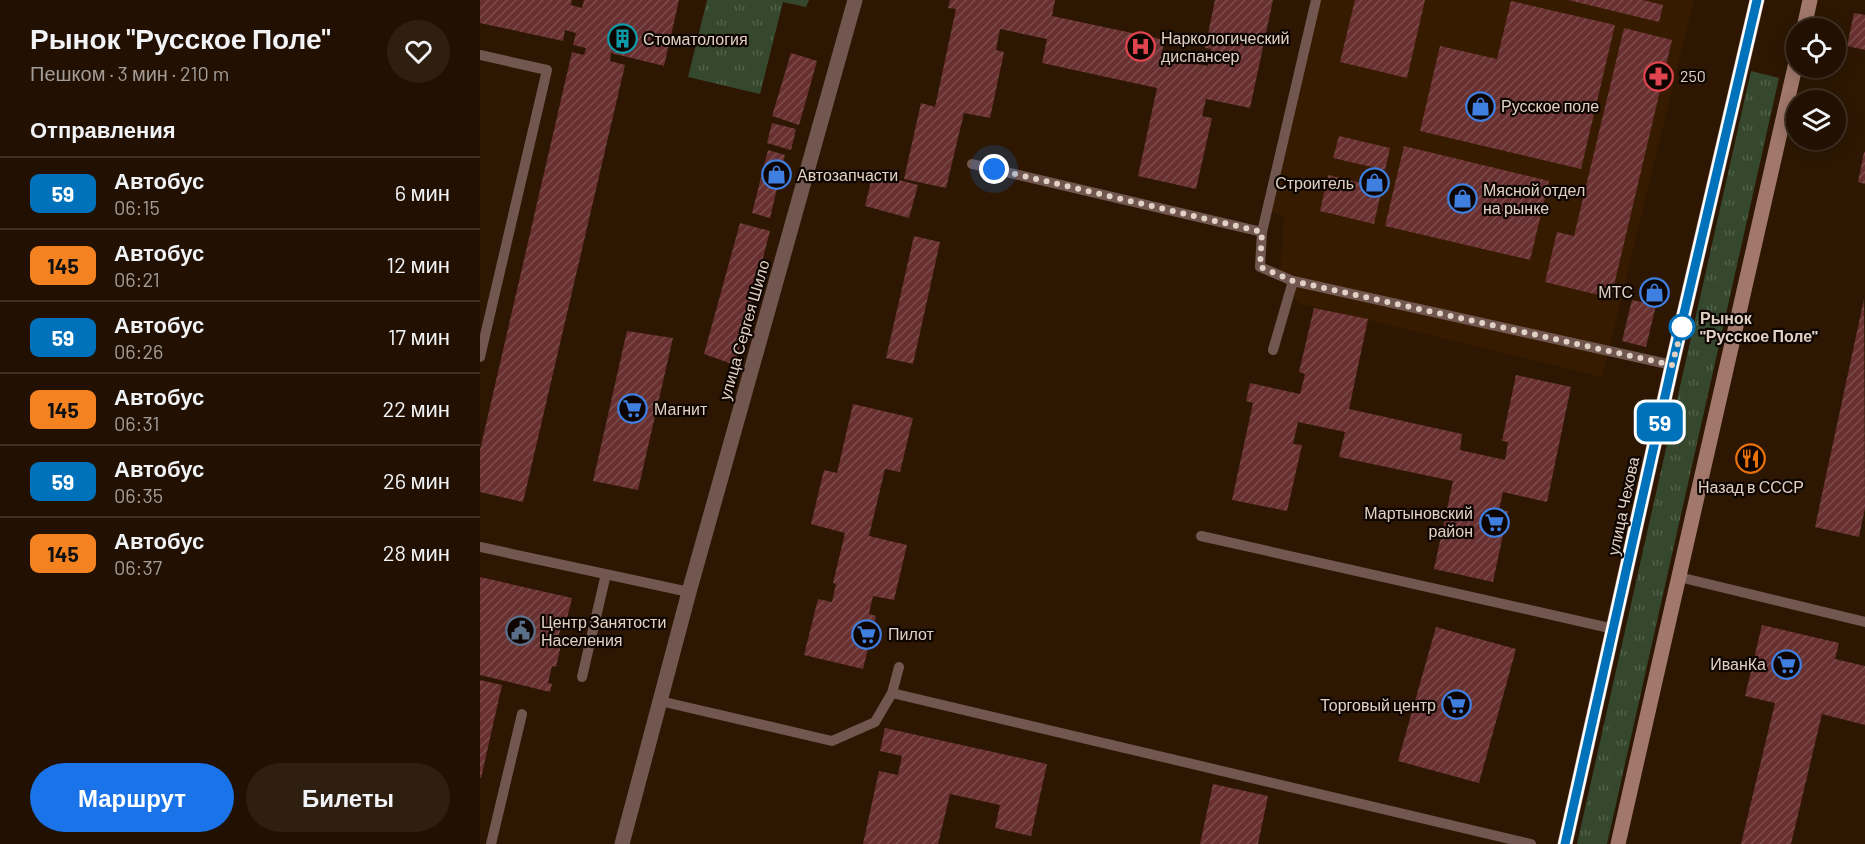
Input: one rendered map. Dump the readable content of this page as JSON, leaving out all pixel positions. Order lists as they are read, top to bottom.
{
  "streets": {
    "main road": ["улица Чехова"],
    "street": ["улица Сергея Шило"]
  },
  "places": {
    "building": ["Стоматология"],
    "hospital": ["Наркологический диспансер"],
    "pharmacy": ["250"],
    "shop": [
      "Русское поле",
      "Автозапчасти",
      "Строитель",
      "Мясной отдел на рынке",
      "МТС"
    ],
    "other": ["Рынок \"Русское Поле\""],
    "supermarket": [
      "Магнит",
      "Мартыновский район",
      "Пилот",
      "ИванКа",
      "Торговый центр"
    ],
    "restaurant": ["Назад в СССР"],
    "public building": ["Центр Занятости Населения"]
  },
  "lines": ["bus line 59"],
  "page": {
    "heading": [
      ["Рынок \"Русское Поле\"", "Пешком · 3 мин · 210 m"],
      "Отправления"
    ],
    "on_map": "59",
    "list": [
      {
        "mark": "59",
        "name": "Автобус",
        "note": "06:15",
        "value": "6 мин"
      },
      {
        "mark": "145",
        "name": "Автобус",
        "note": "06:21",
        "value": "12 мин"
      },
      {
        "mark": "59",
        "name": "Автобус",
        "note": "06:26",
        "value": "17 мин"
      },
      {
        "mark": "145",
        "name": "Автобус",
        "note": "06:31",
        "value": "22 мин"
      },
      {
        "mark": "59",
        "name": "Автобус",
        "note": "06:35",
        "value": "26 мин"
      },
      {
        "mark": "145",
        "name": "Автобус",
        "note": "06:37",
        "value": "28 мин"
      }
    ],
    "buttons": ["Маршрут", "Билеты"]
  }
}
